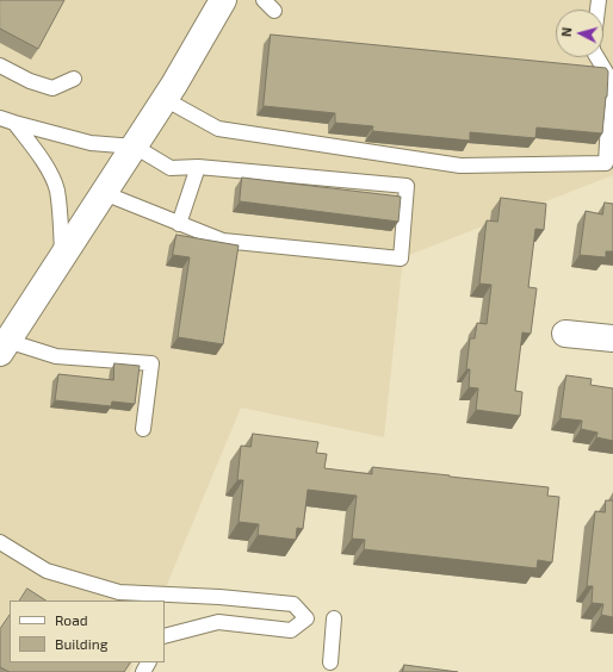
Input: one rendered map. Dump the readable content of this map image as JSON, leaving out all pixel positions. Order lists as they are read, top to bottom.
{
  "legend": ["Road", "Building"],
  "north": "left"
}
